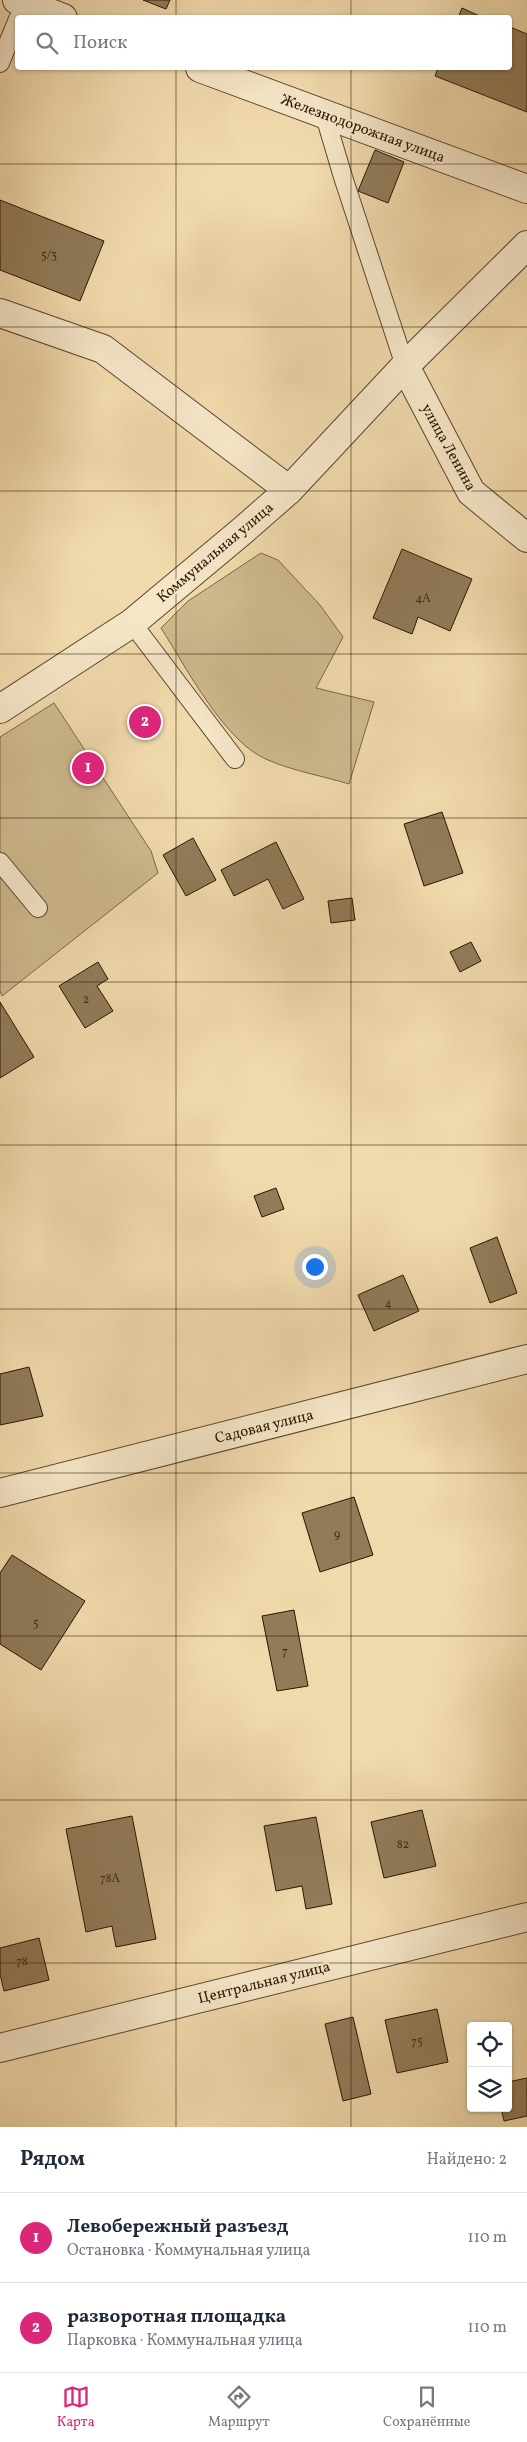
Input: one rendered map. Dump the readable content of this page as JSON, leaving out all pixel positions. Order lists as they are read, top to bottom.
{
  "streets": {
    "street": [
      "Железнодорожная улица",
      "улица Ленина",
      "Коммунальная улица",
      "Садовая улица",
      "Центральная улица"
    ]
  },
  "crossings": [
    ["улица Ленина", "Коммунальная улица"]
  ],
  "house_numbers": [
    "5/3",
    "4А",
    "2",
    "4",
    "9",
    "5",
    "7",
    "82",
    "78А",
    "78",
    "75"
  ],
  "page": {
    "search": "Поиск",
    "pins": ["2", "1"],
    "heading": ["Рядом", "Найдено: 2"],
    "list": [
      {
        "mark": "1",
        "name": "Левобережный разъезд",
        "note": "Остановка · Коммунальная улица",
        "value": "110 m"
      },
      {
        "mark": "2",
        "name": "разворотная площадка",
        "note": "Парковка · Коммунальная улица",
        "value": "110 m"
      }
    ],
    "nav": ["Карта", "Маршрут", "Сохранённые"]
  }
}
